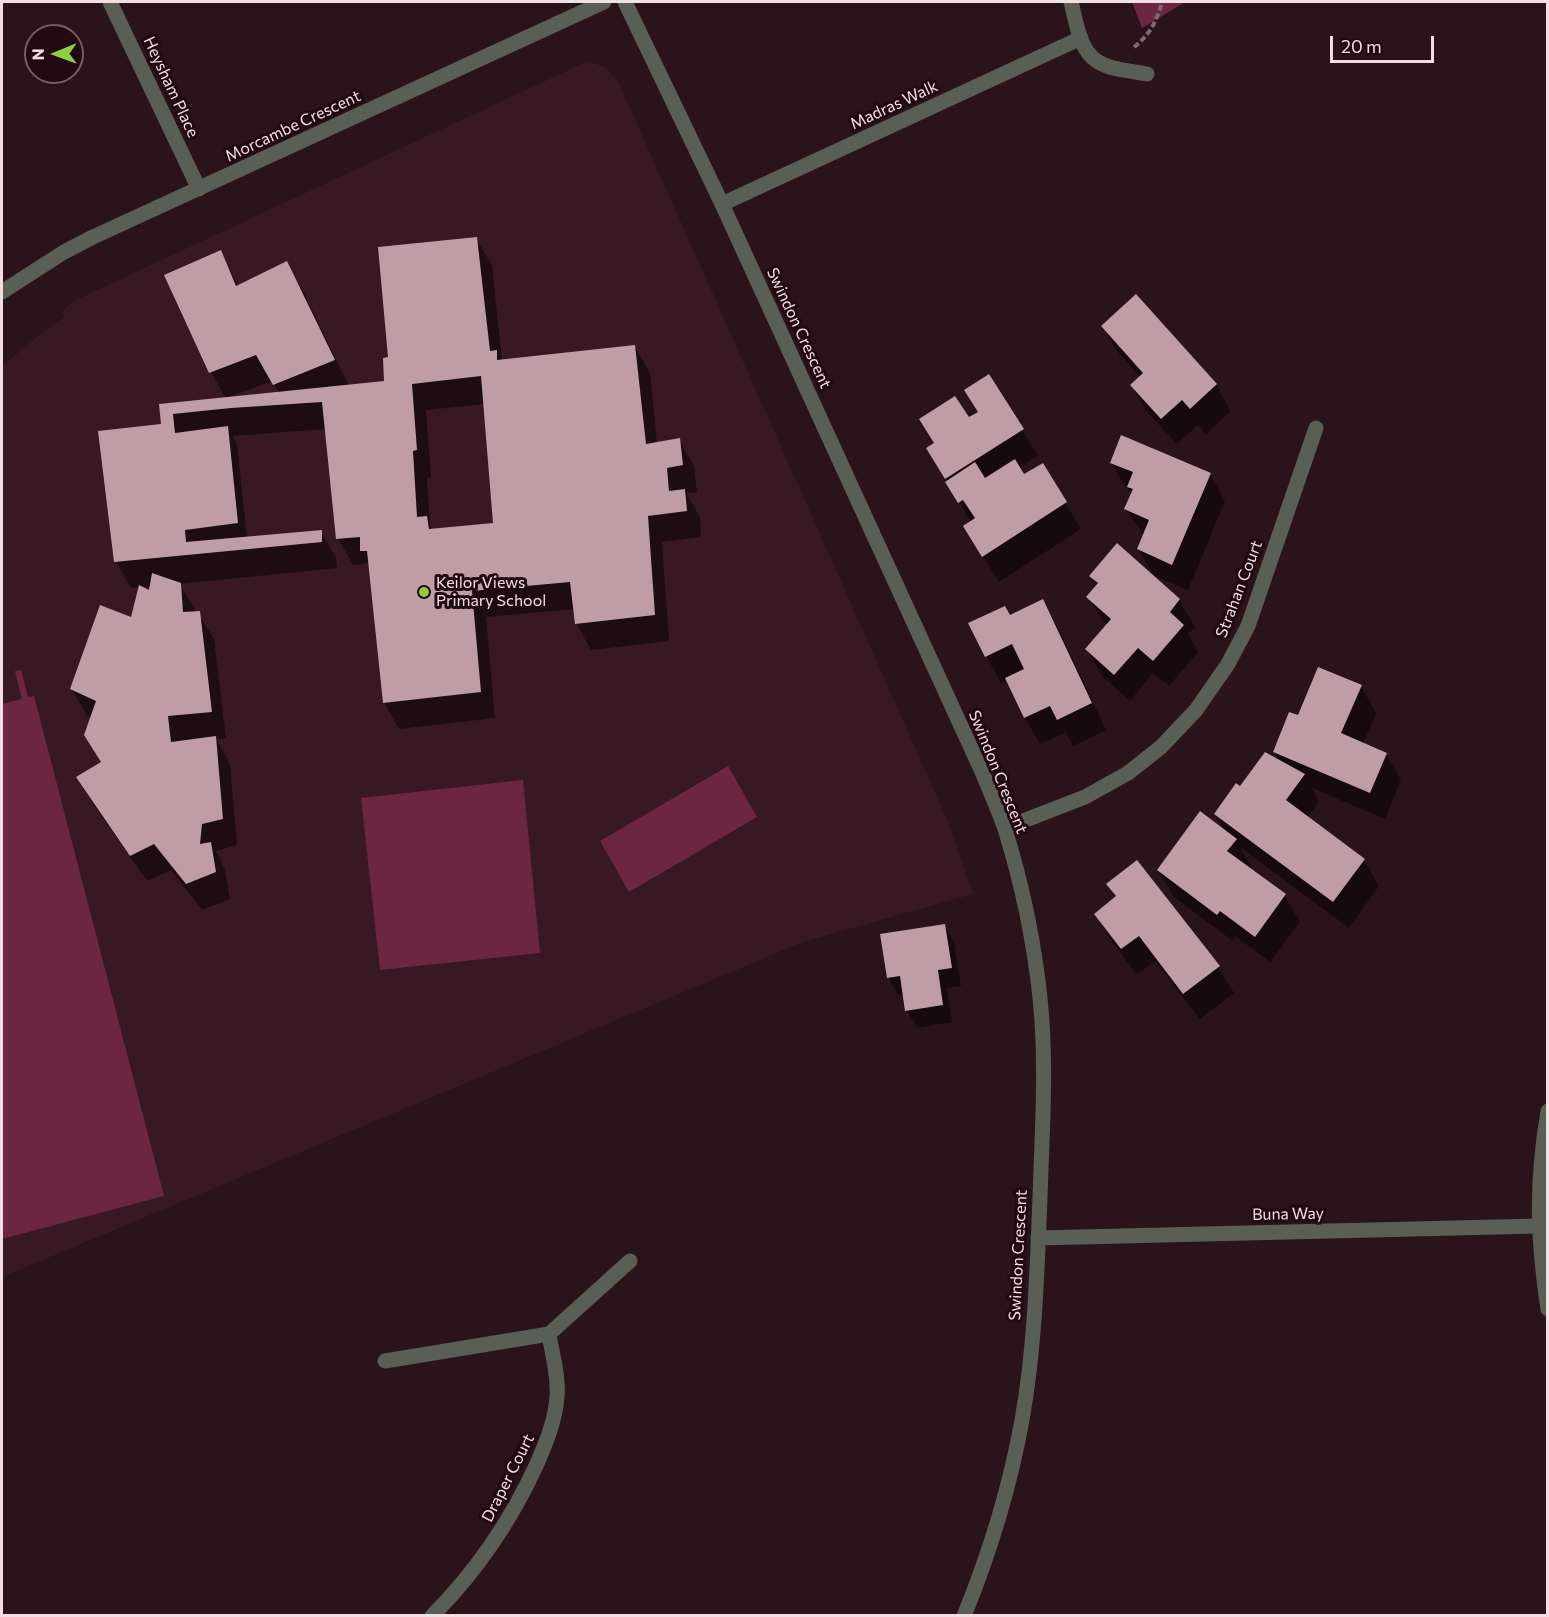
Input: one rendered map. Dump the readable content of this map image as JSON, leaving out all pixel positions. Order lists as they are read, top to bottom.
{
  "streets": {
    "street": [
      "Heysham Place",
      "Madras Walk",
      "Morcambe Crescent",
      "Swindon Crescent",
      "Strahan Court",
      "Buna Way",
      "Draper Court"
    ]
  },
  "crossings": [
    ["Heysham Place", "Morcambe Crescent"],
    ["Madras Walk", "Swindon Crescent"],
    ["Swindon Crescent", "Strahan Court"],
    ["Swindon Crescent", "Buna Way"]
  ],
  "places": ["Keilor Views Primary School"],
  "scale_bar": "20 m",
  "north": "left"
}
